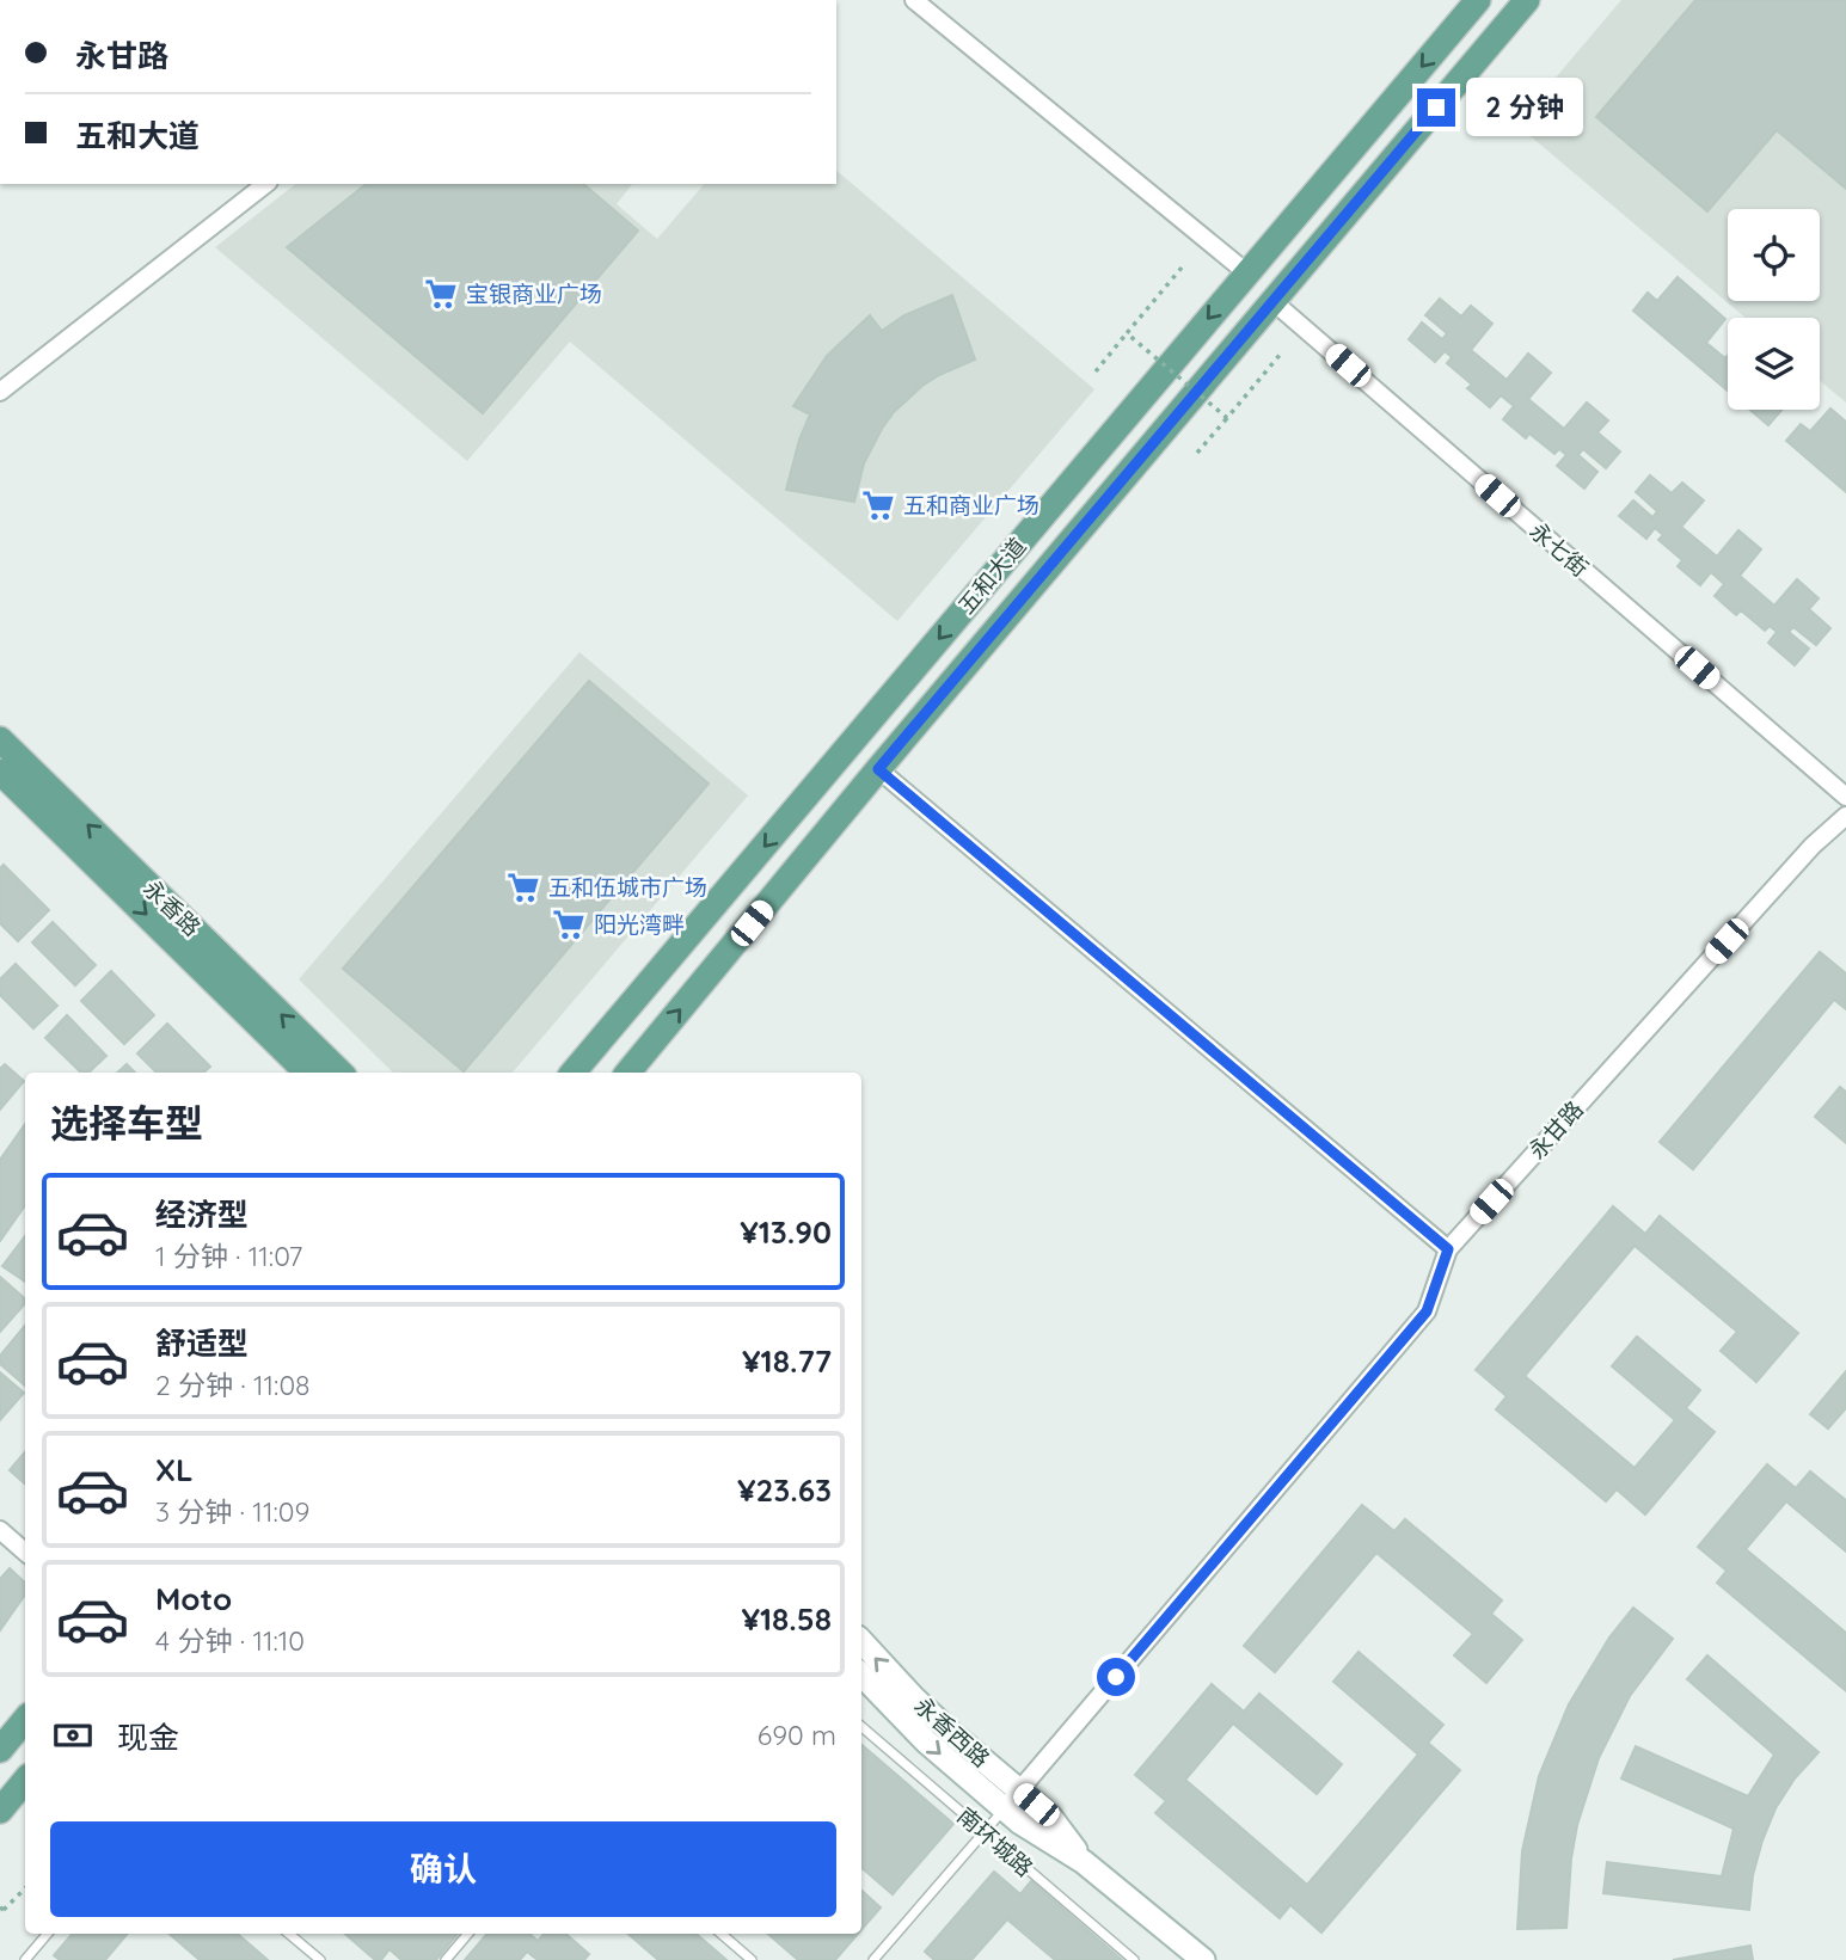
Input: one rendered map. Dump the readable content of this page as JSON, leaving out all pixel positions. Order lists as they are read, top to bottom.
{
  "streets": {
    "main road": ["五和大道", "永香路", "永香西路"],
    "street": ["永七街", "永甘路"],
    "lane": ["南环城路"]
  },
  "crossings": [
    ["永七街", "五和大道"],
    ["永甘路", "永香西路"]
  ],
  "places": {
    "supermarket": [
      "宝银商业广场",
      "五和商业广场",
      "五和伍城市广场",
      "阳光湾畔"
    ]
  },
  "page": {
    "banner": ["永甘路", "五和大道"],
    "bubble": "2 分钟",
    "heading": "选择车型",
    "list": [
      {
        "name": "经济型",
        "note": "1 分钟 · 11:07",
        "value": "¥13.90"
      },
      {
        "name": "舒适型",
        "note": "2 分钟 · 11:08",
        "value": "¥18.77"
      },
      {
        "name": "XL",
        "note": "3 分钟 · 11:09",
        "value": "¥23.63"
      },
      {
        "name": "Moto",
        "note": "4 分钟 · 11:10",
        "value": "¥18.58"
      }
    ],
    "pay": ["现金", "690 m"],
    "buttons": "确认"
  }
}
